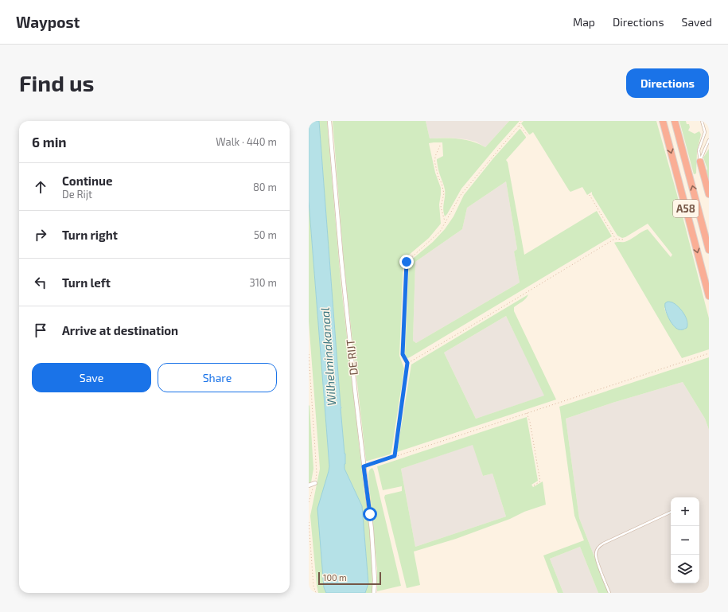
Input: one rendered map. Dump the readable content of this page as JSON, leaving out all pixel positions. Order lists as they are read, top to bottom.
{
  "streets": {
    "highway": ["A58"],
    "street": ["DE RIJT"]
  },
  "water": ["Wilhelminakanaal"],
  "scale_bar": "100 m",
  "page": {
    "header": "Waypost",
    "nav": ["Map", "Directions", "Saved"],
    "buttons": [
      "Directions",
      ["Save", "Share"]
    ],
    "title": "Find us",
    "heading": ["6 min", "Walk · 440 m"],
    "list": [
      ["Continue", "De Rijt", "80 m"],
      ["Turn right", "50 m"],
      ["Turn left", "310 m"],
      "Arrive at destination"
    ],
    "map_buttons": ["+", "−"],
    "scale": "100 m"
  }
}
